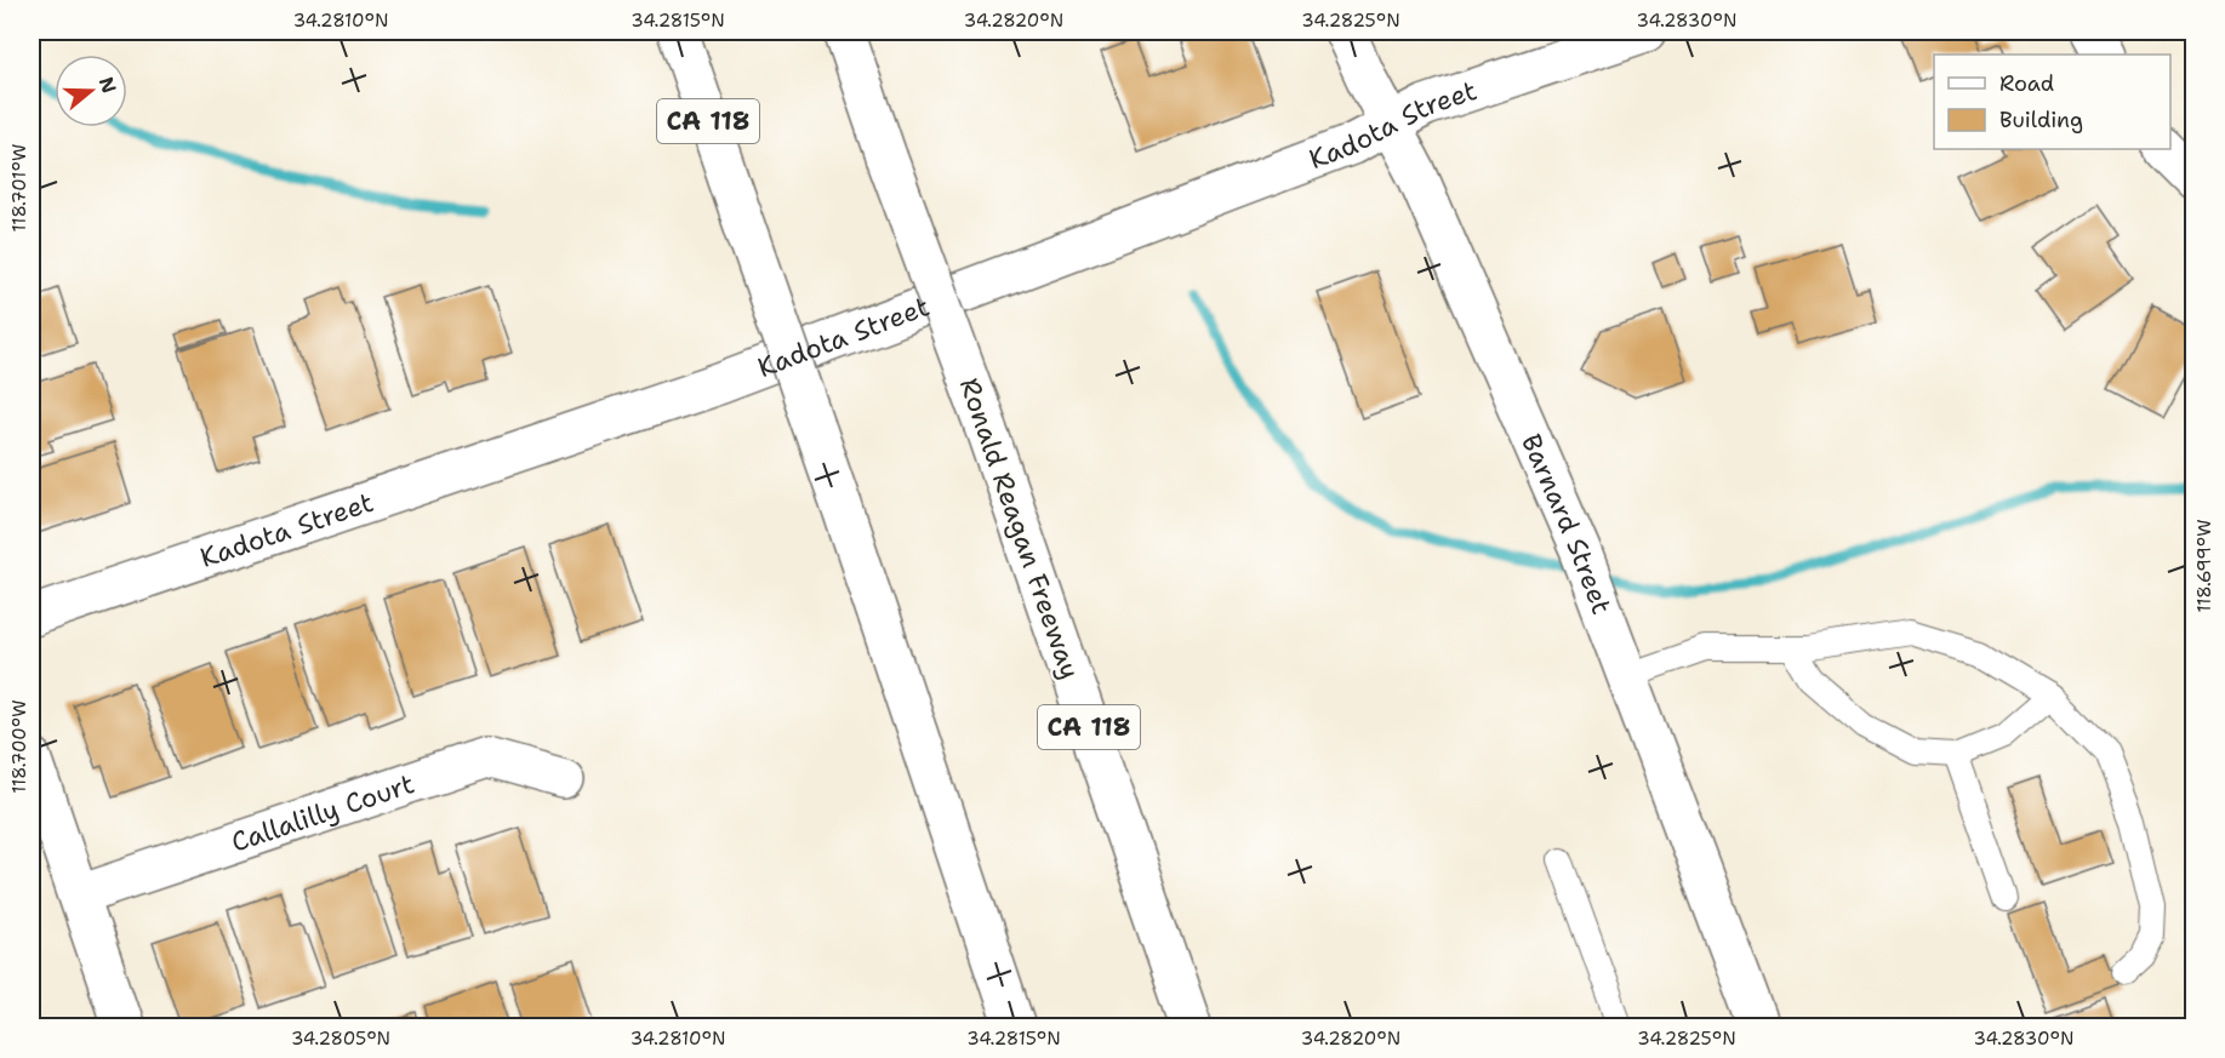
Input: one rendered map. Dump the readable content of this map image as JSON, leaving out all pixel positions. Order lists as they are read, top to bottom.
{
  "streets": {
    "main road": [
      "CA 118",
      "Kadota Street",
      "Barnard Street",
      "Ronald Reagan Freeway",
      "Callalilly Court"
    ]
  },
  "crossings": [
    ["Kadota Street", "Barnard Street"]
  ],
  "legend": ["Road", "Building"],
  "north": "right",
  "coordinates": [
    "34.2810°N",
    "34.2815°N",
    "34.2820°N",
    "34.2825°N",
    "34.2830°N",
    "118.701°W",
    "118.699°W",
    "118.700°W",
    "34.2805°N"
  ]
}
